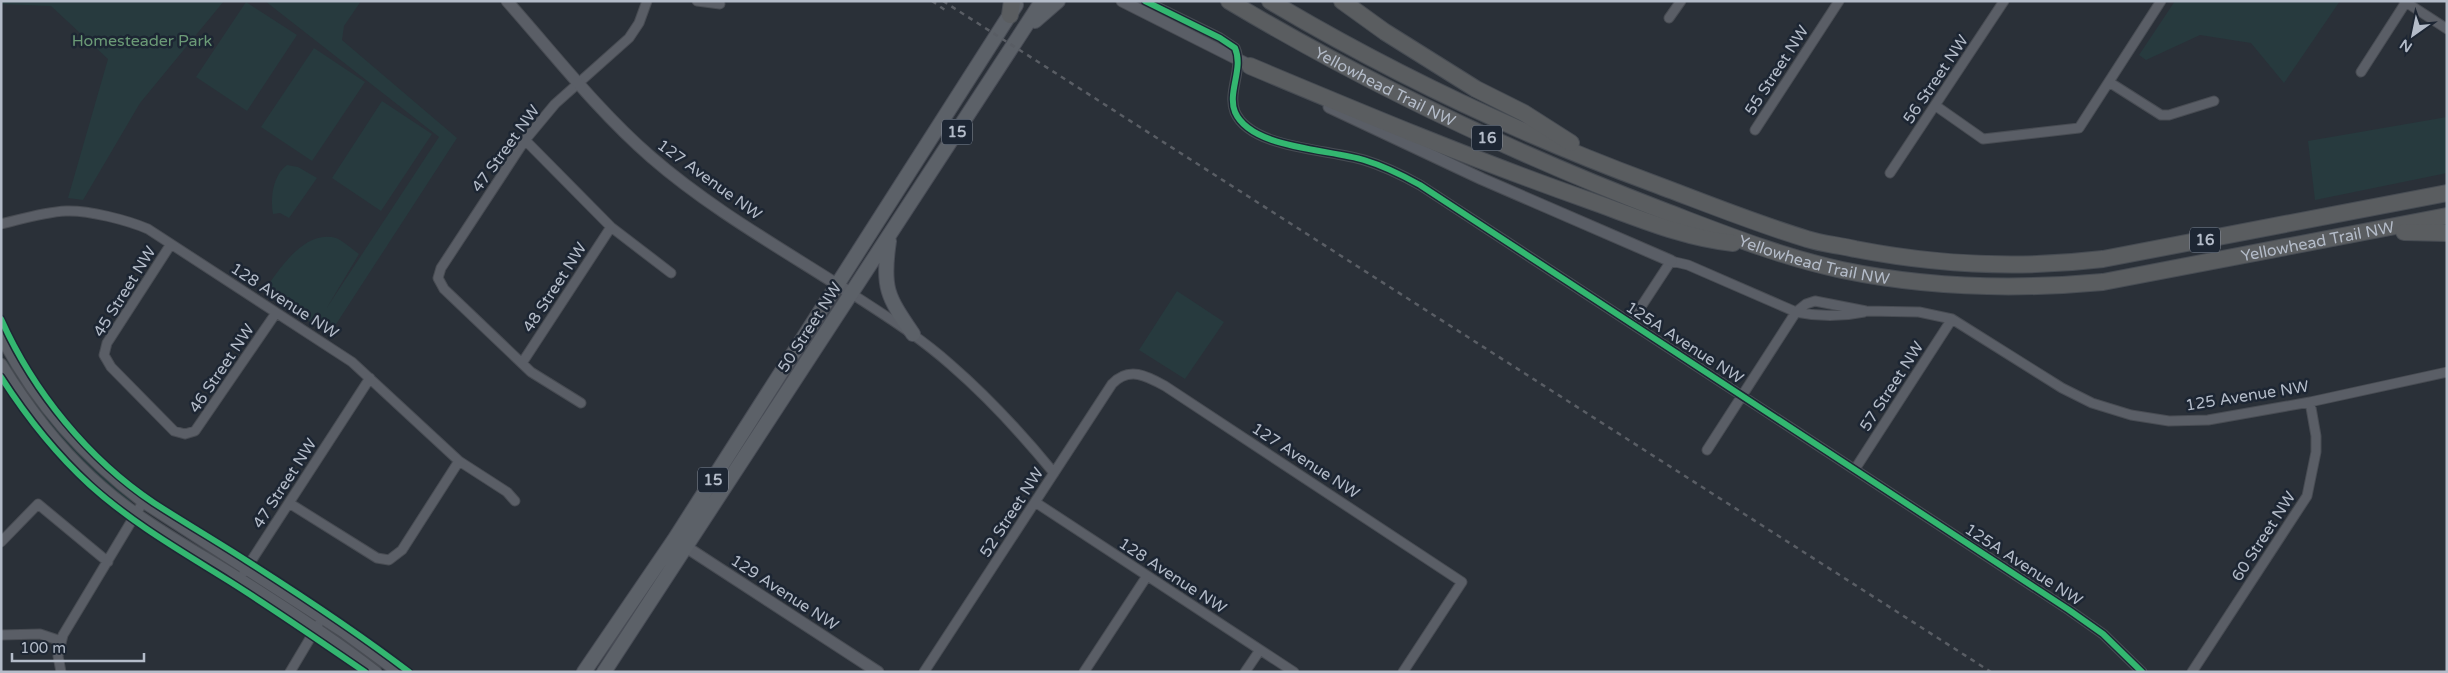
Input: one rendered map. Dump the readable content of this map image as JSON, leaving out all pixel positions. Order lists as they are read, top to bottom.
{
  "streets": {
    "highway": ["Yellowhead Trail NW", "16"],
    "main road": ["15", "50 Street NW"],
    "street": [
      "55 Street NW",
      "56 Street NW",
      "47 Street NW",
      "127 Avenue NW",
      "48 Street NW",
      "45 Street NW",
      "128 Avenue NW",
      "125A Avenue NW",
      "46 Street NW",
      "57 Street NW",
      "125 Avenue NW",
      "52 Street NW",
      "60 Street NW",
      "129 Avenue NW"
    ]
  },
  "crossings": [
    ["47 Street NW", "127 Avenue NW"],
    ["47 Street NW", "48 Street NW"],
    ["47 Street NW", "128 Avenue NW"],
    ["127 Avenue NW", "50 Street NW"],
    ["127 Avenue NW", "52 Street NW"],
    ["45 Street NW", "128 Avenue NW"],
    ["45 Street NW", "46 Street NW"],
    ["128 Avenue NW", "46 Street NW"],
    ["128 Avenue NW", "52 Street NW"],
    ["50 Street NW", "129 Avenue NW"],
    ["125A Avenue NW", "57 Street NW"],
    ["57 Street NW", "125 Avenue NW"],
    ["125 Avenue NW", "60 Street NW"]
  ],
  "parks": ["Homesteader Park"],
  "scale_bar": "100 m",
  "north": "bottom left"
}
